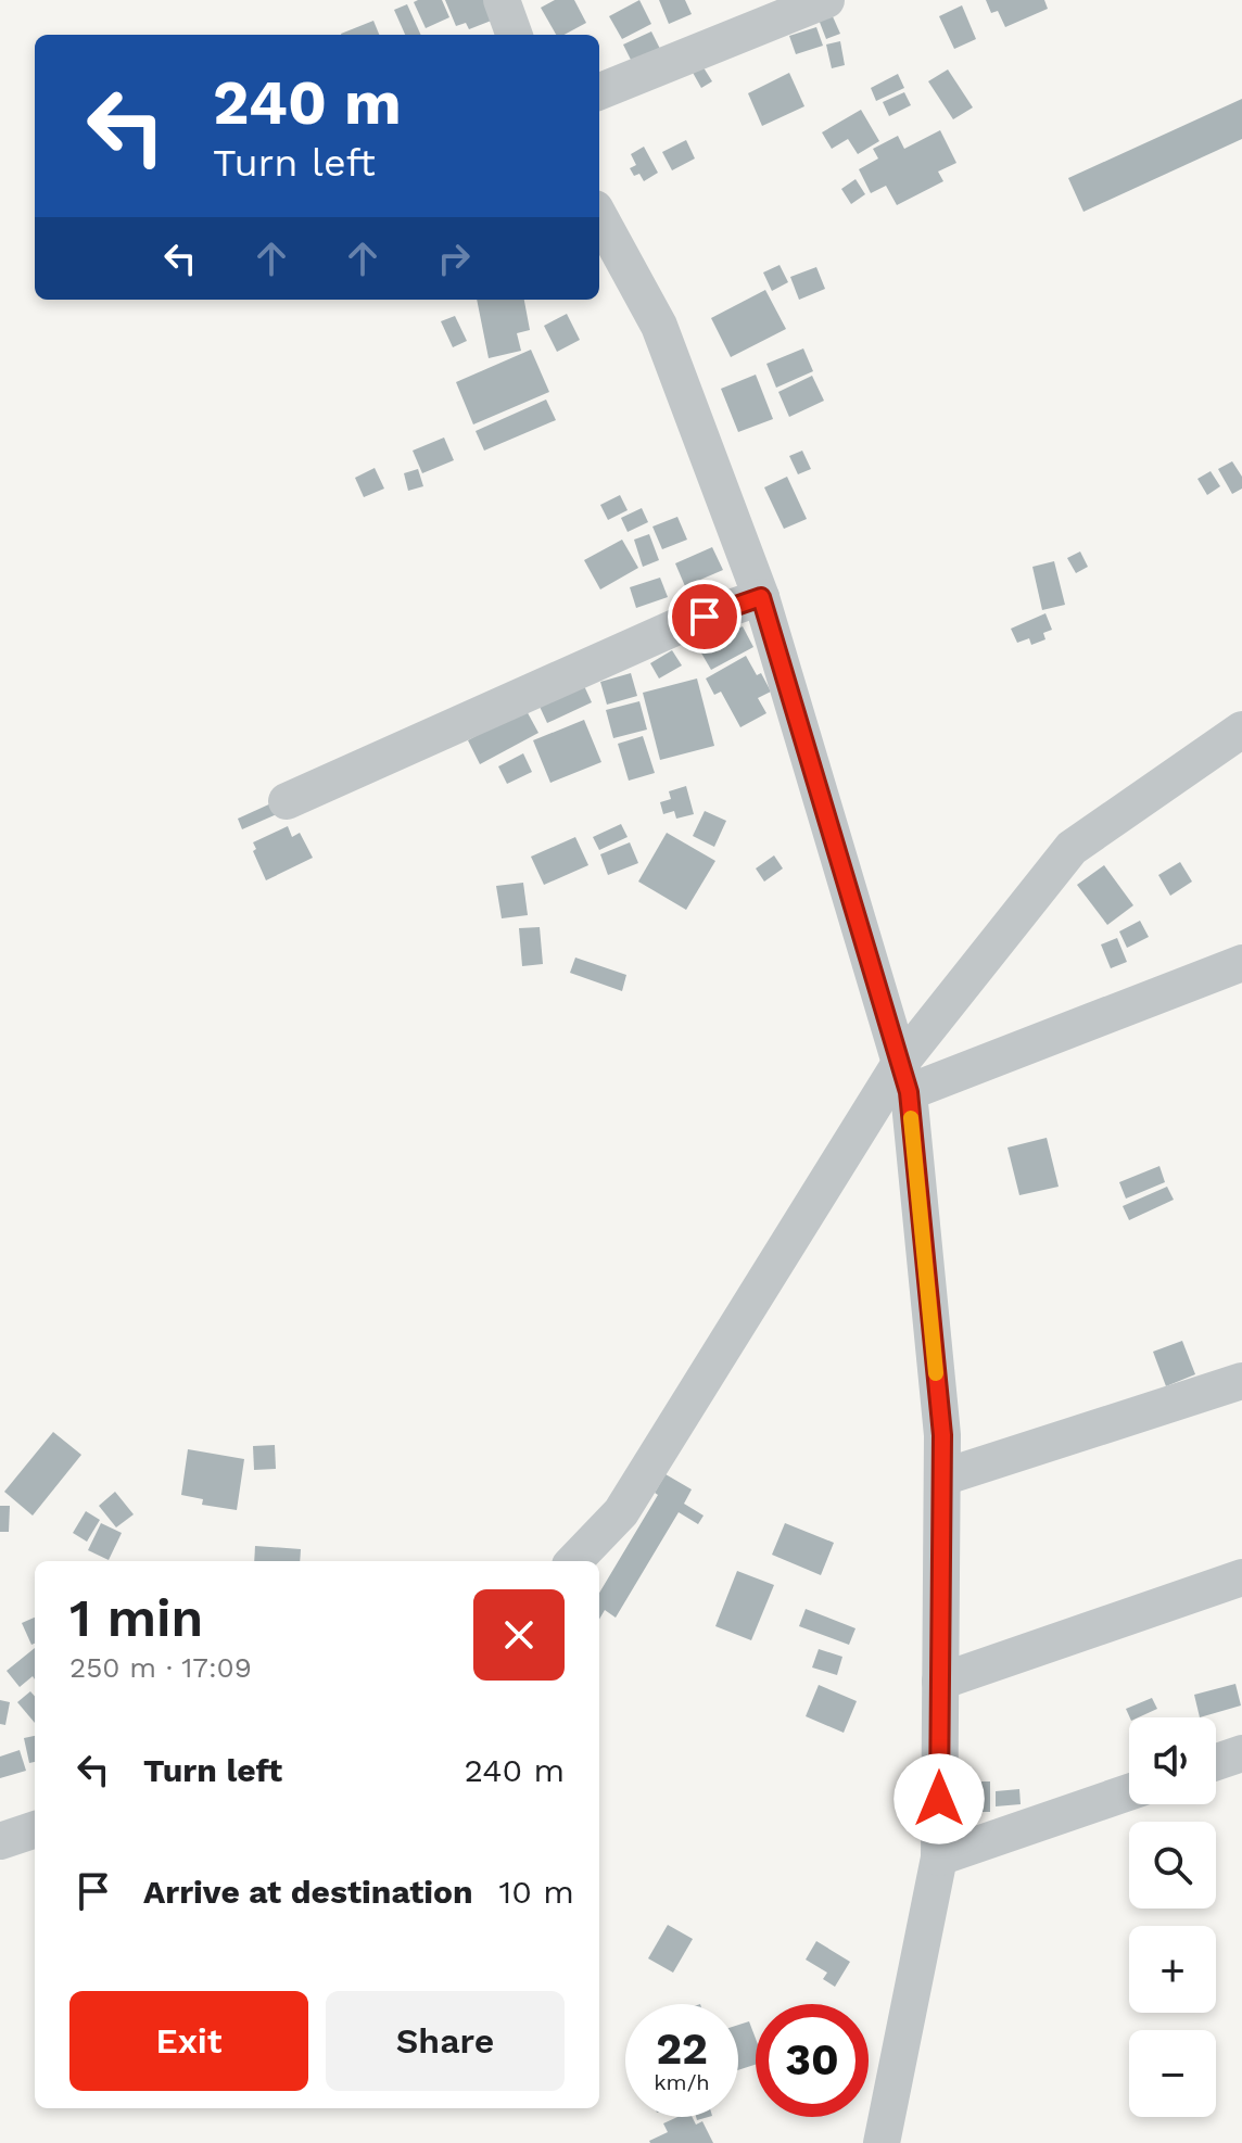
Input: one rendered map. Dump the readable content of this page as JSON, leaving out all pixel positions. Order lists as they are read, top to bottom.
{
  "page": {
    "turn": ["240 m", "Turn left"],
    "heading": ["1 min", "250 m · 17:09"],
    "list": [
      {
        "name": "Turn left",
        "value": "240 m"
      },
      {
        "name": "Arrive at destination",
        "value": "10 m"
      }
    ],
    "map_buttons": ["+", "−"],
    "buttons": ["Exit", "Share"],
    "speed": "22 km/h",
    "limit": "30"
  }
}
